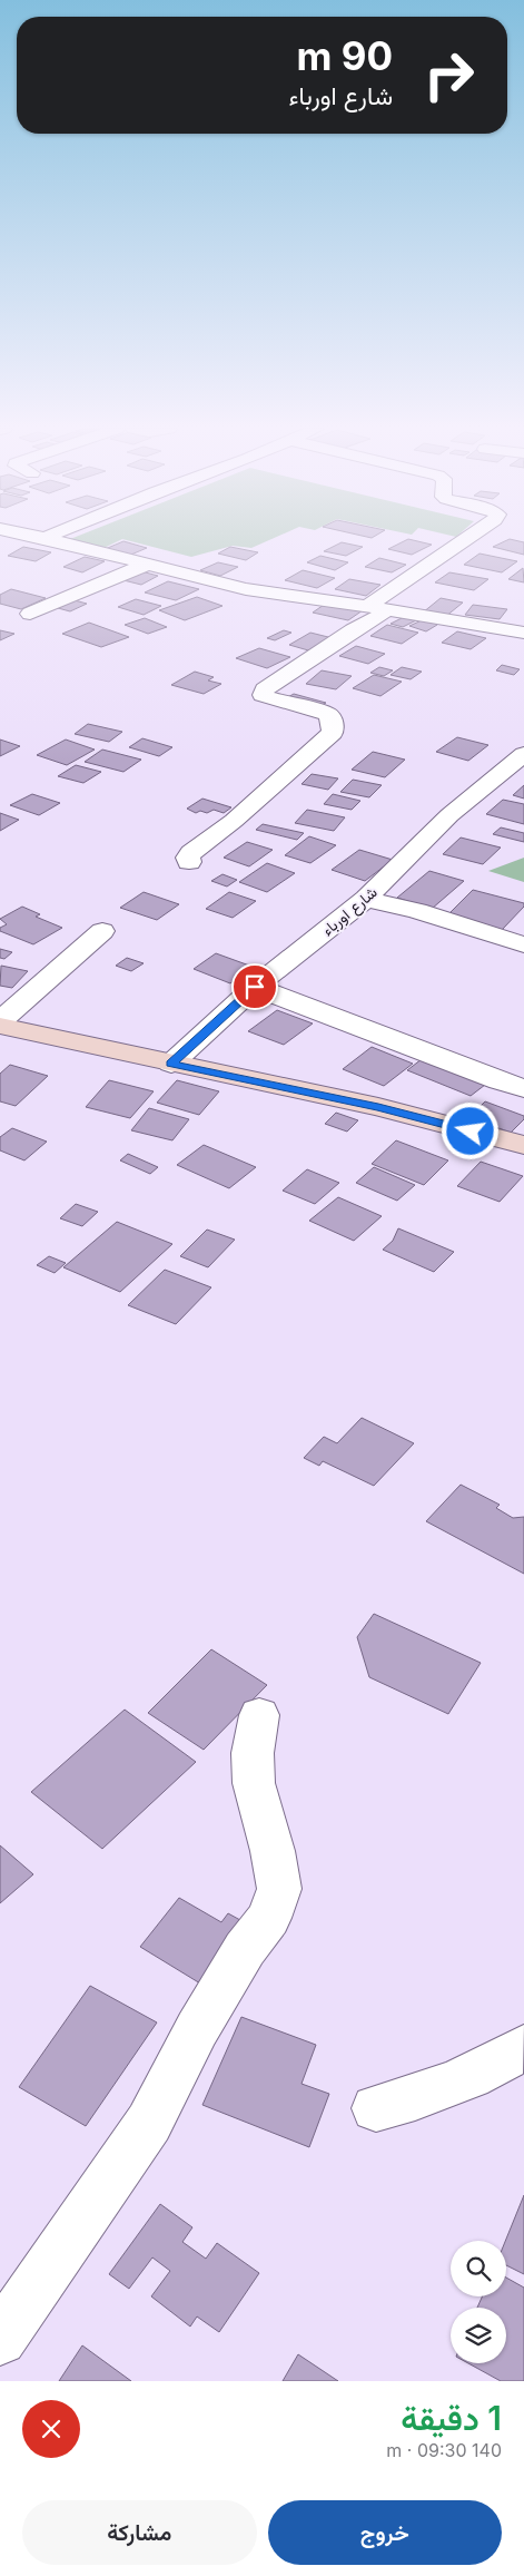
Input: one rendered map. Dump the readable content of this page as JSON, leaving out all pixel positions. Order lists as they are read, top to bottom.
{
  "streets": {
    "street": ["شارع اورباء"]
  },
  "page": {
    "turn": ["90 m", "شارع اورباء"],
    "heading": ["1 دقيقة", "140 m · 09:30"],
    "buttons": ["خروج", "مشاركة"]
  }
}
